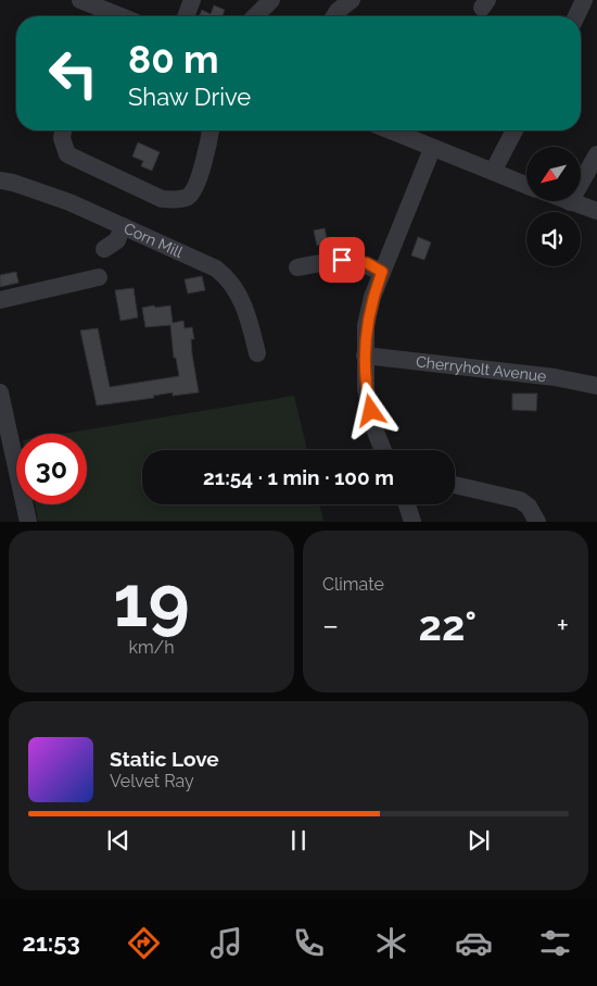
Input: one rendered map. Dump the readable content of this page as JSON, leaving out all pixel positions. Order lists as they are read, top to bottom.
{
  "streets": {
    "street": ["Corn Mill", "Cherryholt Avenue"]
  },
  "north": "bottom left",
  "page": {
    "turn": ["80 m", "Shaw Drive"],
    "limit": "30",
    "trip": "21:54 · 1 min · 100 m",
    "tile": [
      ["19", "km/h"],
      "Climate"
    ],
    "heat": ["−", "22°", "+"],
    "song": ["Static Love", "Velvet Ray"],
    "tabs": "21:53"
  }
}
